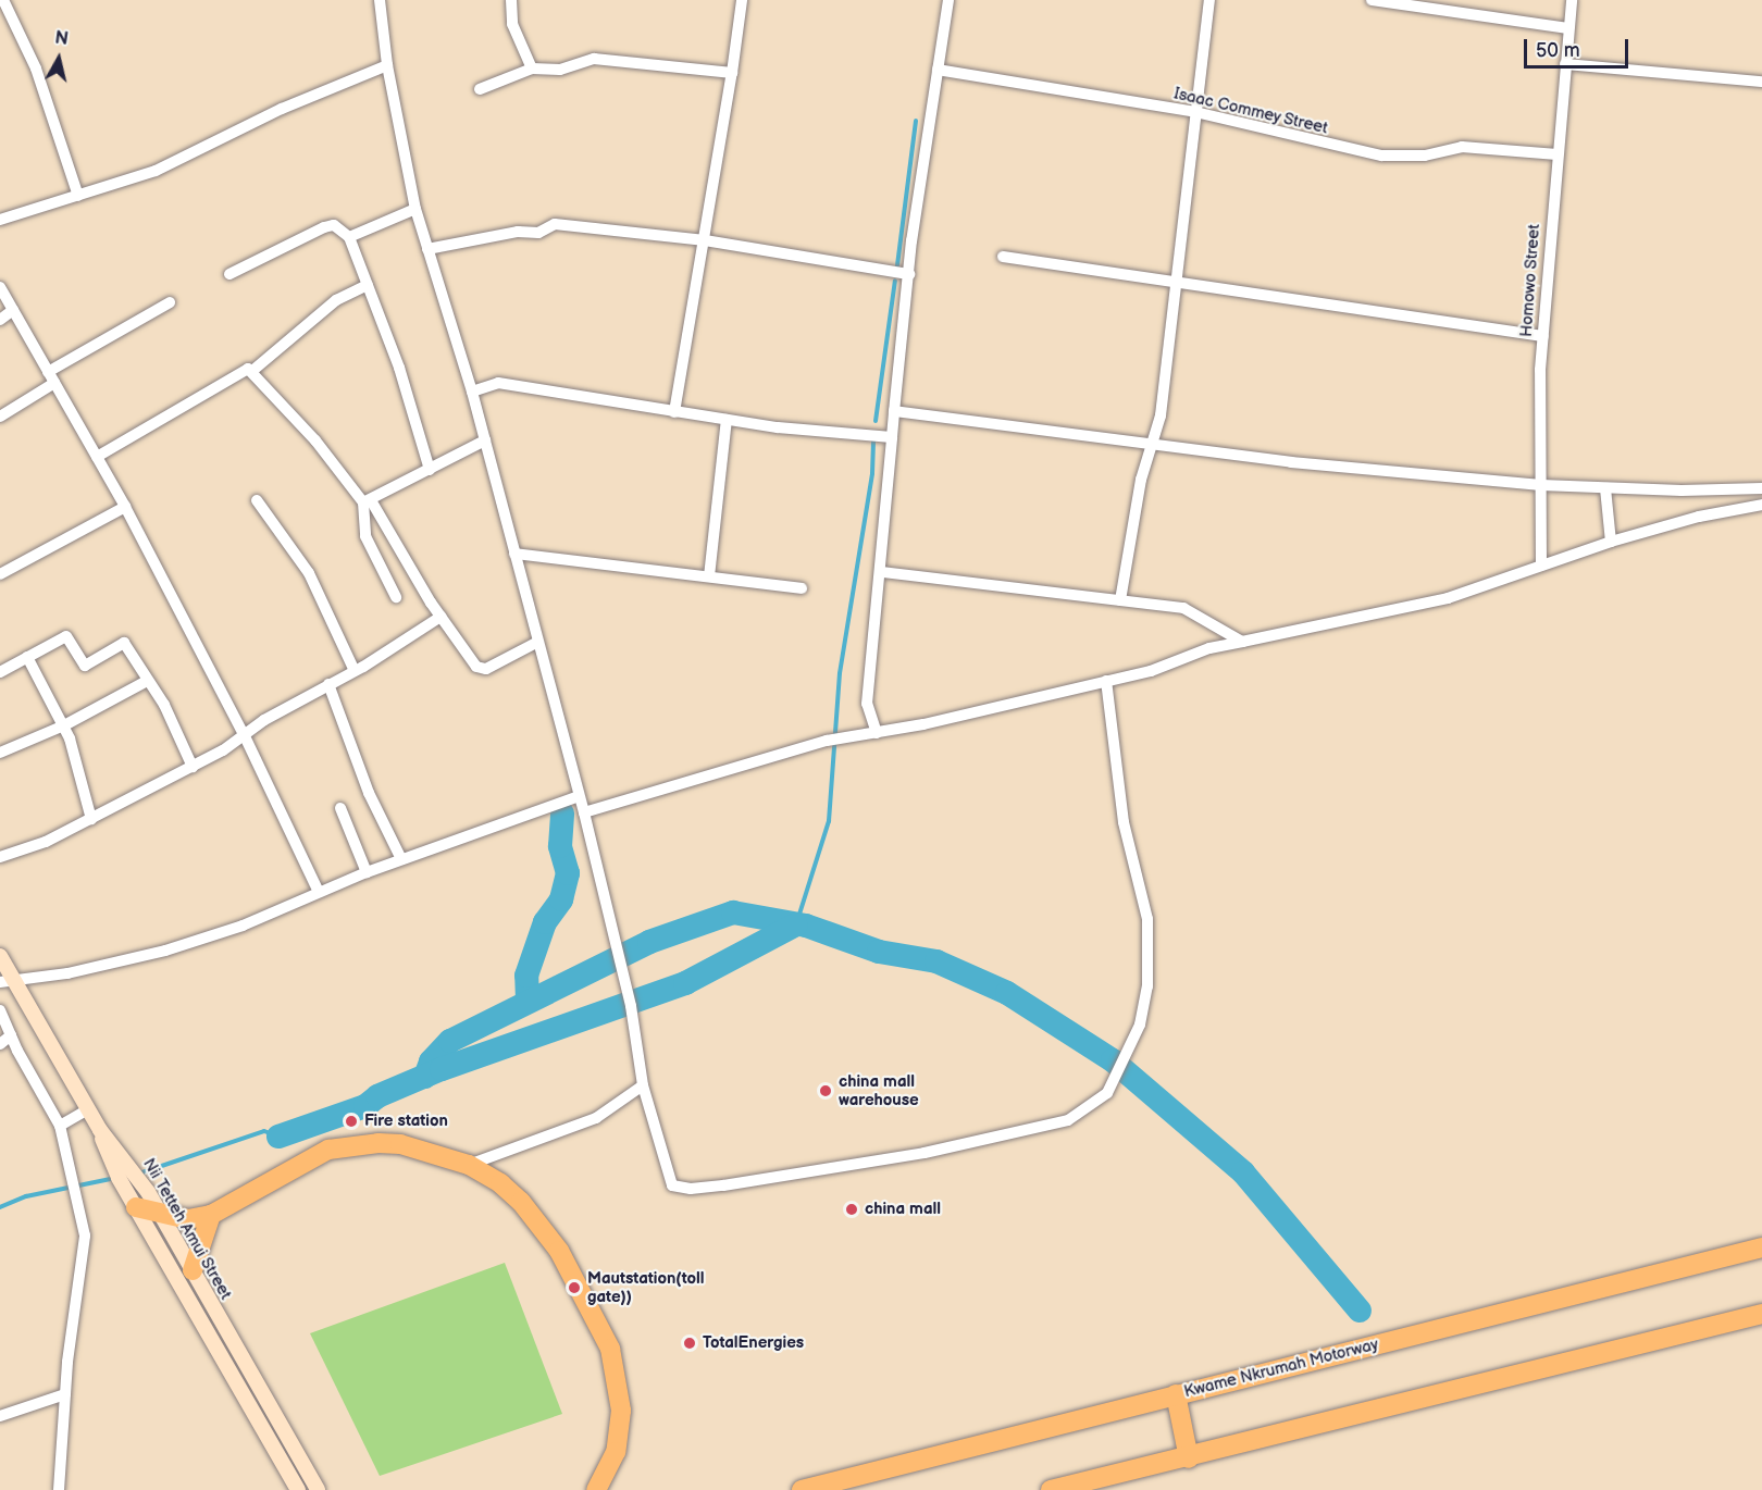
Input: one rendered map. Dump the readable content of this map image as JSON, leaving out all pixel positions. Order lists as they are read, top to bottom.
{
  "streets": {
    "highway": ["Kwame Nkrumah Motorway"],
    "main road": ["Nii Tetteh Amui Street"],
    "street": ["Isaac Commey Street", "Homowo Street"]
  },
  "crossings": [
    ["Isaac Commey Street", "Homowo Street"]
  ],
  "places": [
    "china mall warehouse",
    "Fire station",
    "china mall",
    "Mautstation(toll gate))",
    "TotalEnergies"
  ],
  "scale_bar": "50 m",
  "north": "top"
}
